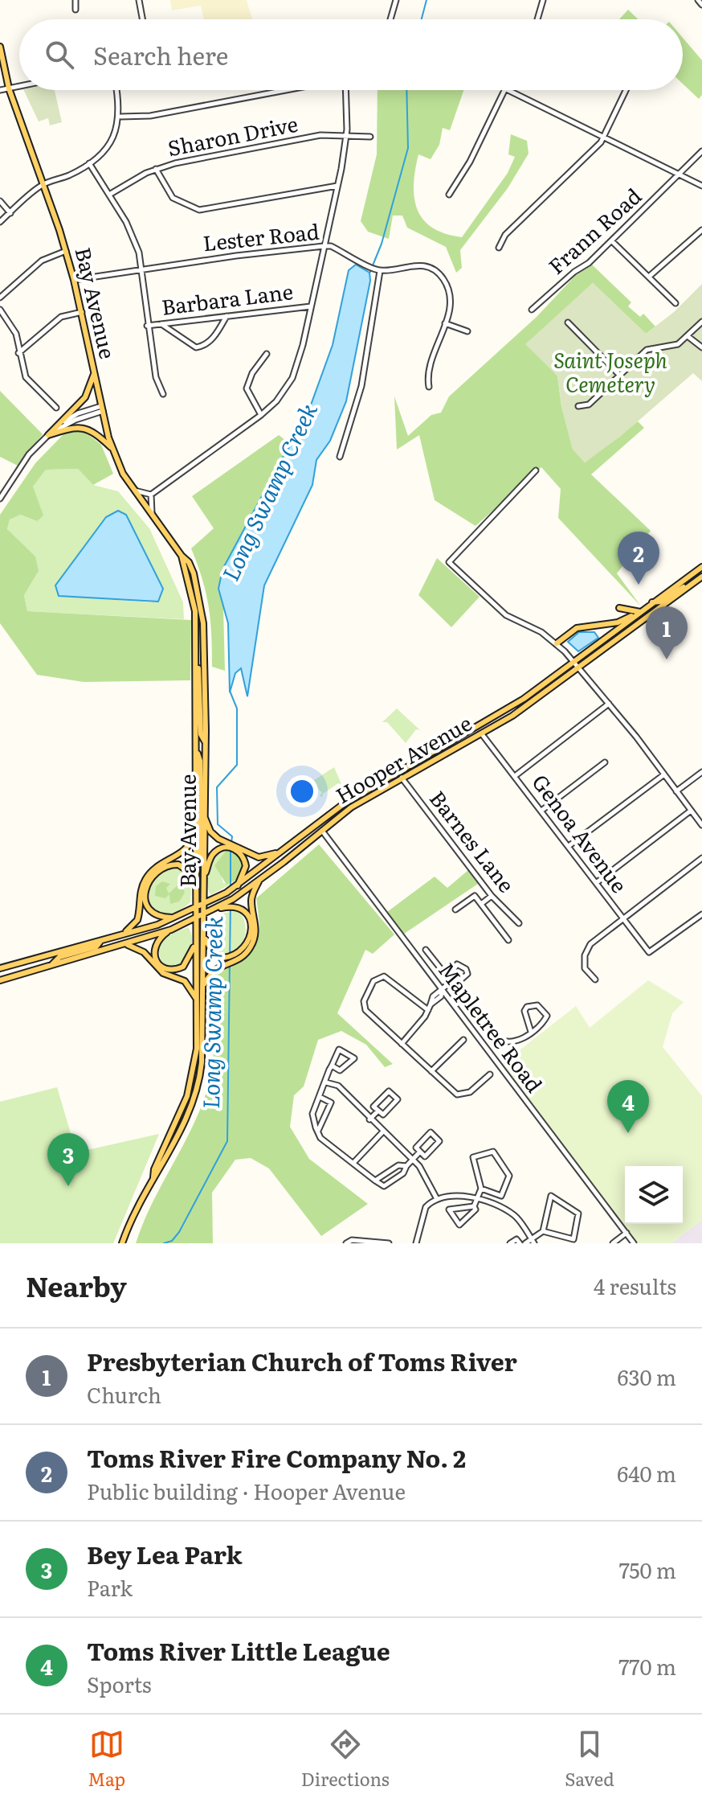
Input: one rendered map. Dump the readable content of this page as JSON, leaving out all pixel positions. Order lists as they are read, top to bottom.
{
  "streets": {
    "main road": ["Bay Avenue", "Hooper Avenue"],
    "street": [
      "Sharon Drive",
      "Frann Road",
      "Lester Road",
      "Barbara Lane",
      "Genoa Avenue",
      "Barnes Lane",
      "Mapletree Road"
    ]
  },
  "crossings": [
    ["Lester Road", "Bay Avenue"],
    ["Bay Avenue", "Hooper Avenue"],
    ["Hooper Avenue", "Genoa Avenue"],
    ["Hooper Avenue", "Barnes Lane"],
    ["Hooper Avenue", "Mapletree Road"]
  ],
  "water": ["Long Swamp Creek"],
  "parks": ["Saint Joseph Cemetery"],
  "page": {
    "search": "Search here",
    "pins": [
      "2",
      "1",
      "4",
      "3"
    ],
    "heading": ["Nearby", "4 results"],
    "list": [
      {
        "mark": "1",
        "name": "Presbyterian Church of Toms River",
        "note": "Church",
        "value": "630 m"
      },
      {
        "mark": "2",
        "name": "Toms River Fire Company No. 2",
        "note": "Public building · Hooper Avenue",
        "value": "640 m"
      },
      {
        "mark": "3",
        "name": "Bey Lea Park",
        "note": "Park",
        "value": "750 m"
      },
      {
        "mark": "4",
        "name": "Toms River Little League",
        "note": "Sports",
        "value": "770 m"
      }
    ],
    "nav": ["Map", "Directions", "Saved"]
  }
}
